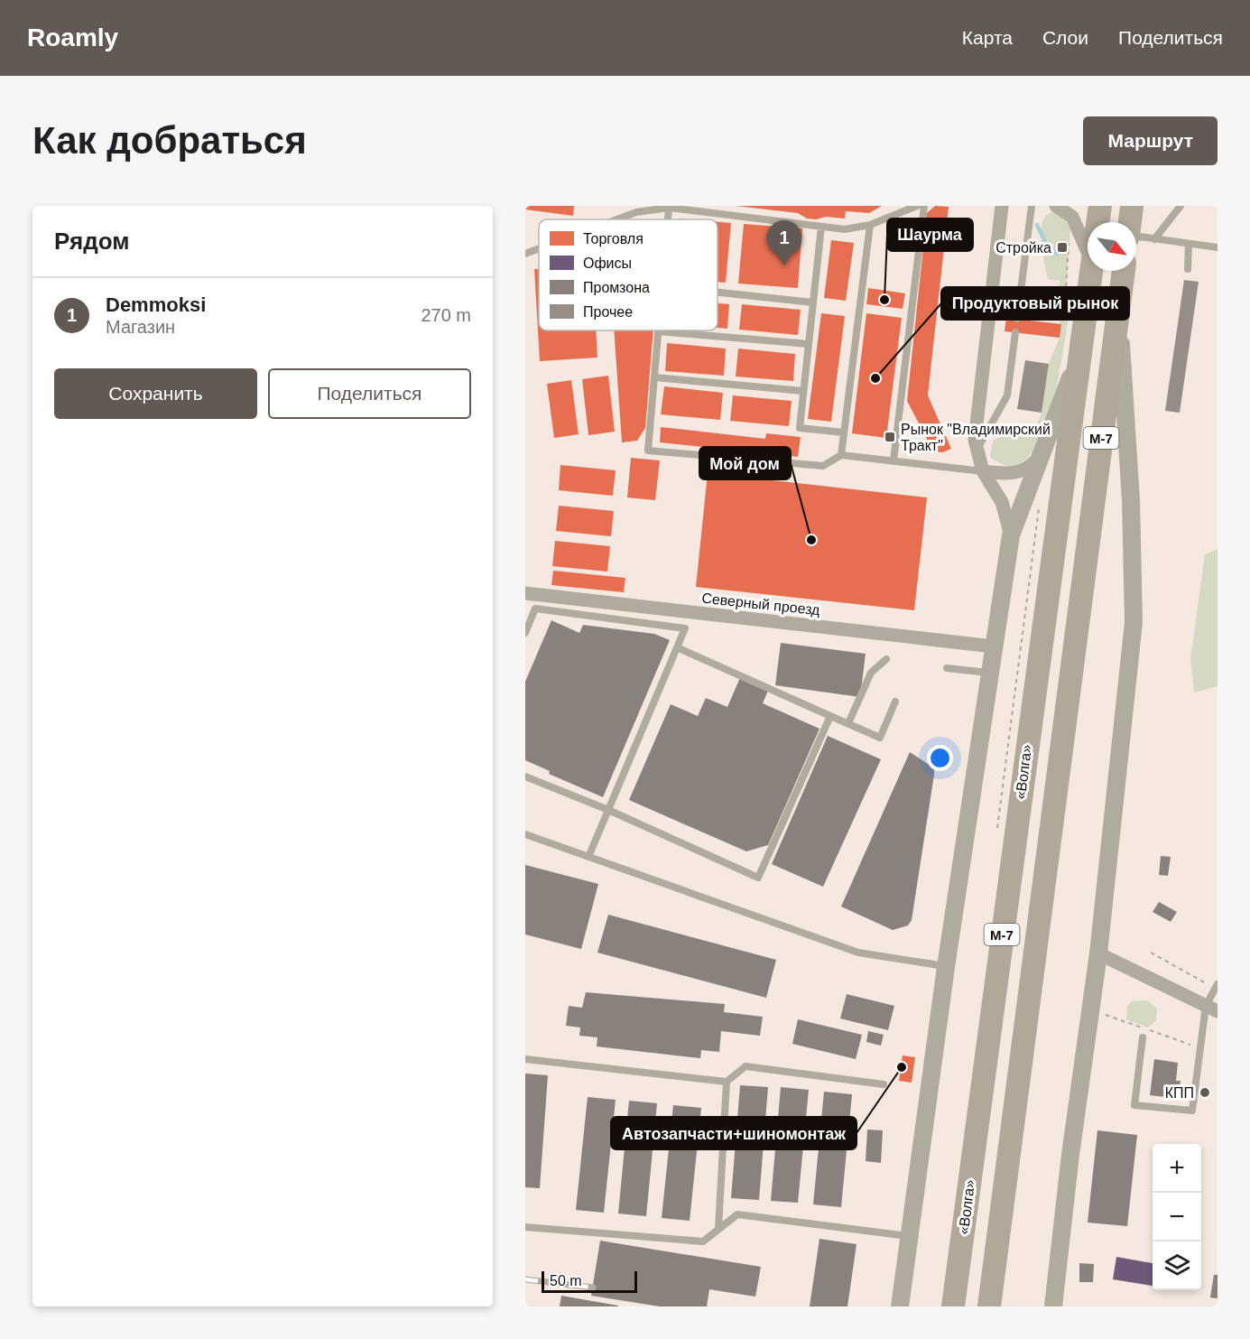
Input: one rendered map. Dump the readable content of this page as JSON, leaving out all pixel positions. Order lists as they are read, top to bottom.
{
  "streets": {
    "highway": ["М-7", "«Волга»"],
    "street": ["Северный проезд"]
  },
  "places": {
    "transit": ["Стройка", "Рынок \"Владимирский Тракт\""],
    "other": [
      "Шаурма",
      "Продуктовый рынок",
      "Мой дом",
      "Автозапчасти+шиномонтаж",
      "КПП"
    ]
  },
  "legend": [
    "Торговля",
    "Офисы",
    "Промзона",
    "Прочее"
  ],
  "scale_bar": "50 m",
  "north": "bottom right",
  "page": {
    "header": "Roamly",
    "nav": ["Карта", "Слои", "Поделиться"],
    "buttons": [
      "Маршрут",
      ["Сохранить", "Поделиться"]
    ],
    "title": "Как добраться",
    "heading": "Рядом",
    "pins": "1",
    "list": [
      {
        "mark": "1",
        "name": "Demmoksi",
        "note": "Магазин",
        "value": "270 m"
      }
    ],
    "map_buttons": ["+", "−"],
    "scale": "50 m"
  }
}
